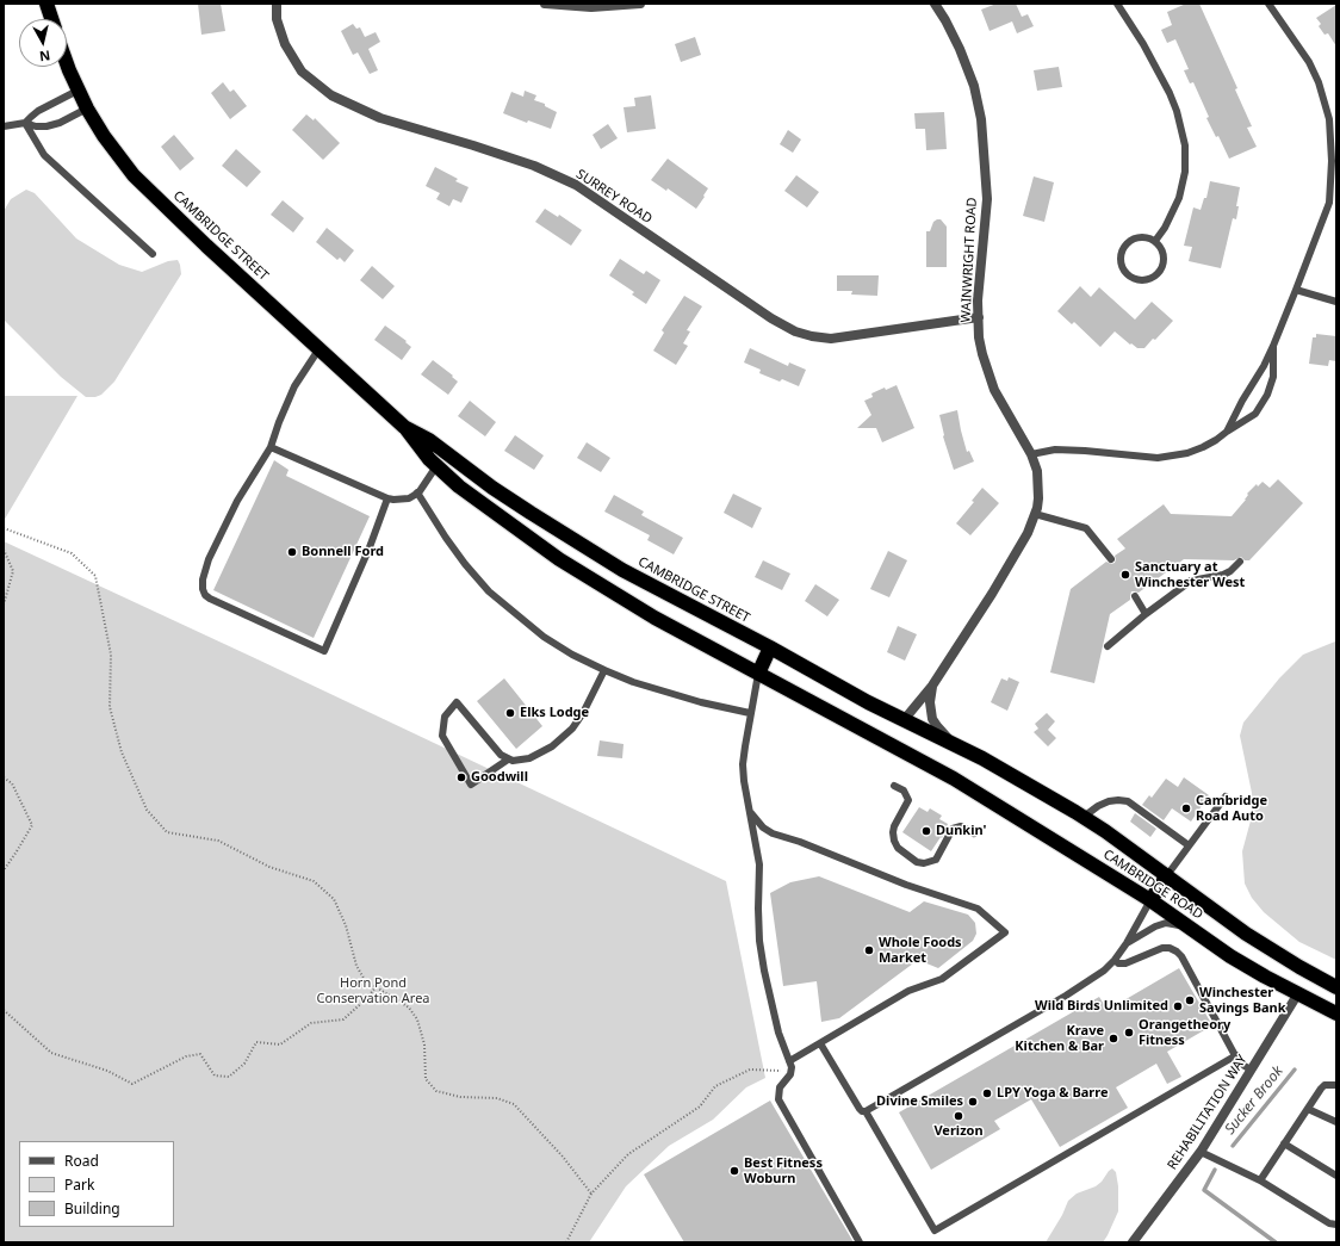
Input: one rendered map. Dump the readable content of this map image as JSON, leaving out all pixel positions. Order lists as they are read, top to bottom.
{
  "streets": {
    "highway": ["CAMBRIDGE STREET", "CAMBRIDGE ROAD"],
    "street": ["SURREY ROAD", "WAINWRIGHT ROAD", "REHABILITATION WAY"]
  },
  "crossings": [
    ["SURREY ROAD", "WAINWRIGHT ROAD"],
    ["CAMBRIDGE STREET", "WAINWRIGHT ROAD"],
    ["CAMBRIDGE STREET", "CAMBRIDGE ROAD"],
    ["WAINWRIGHT ROAD", "CAMBRIDGE ROAD"],
    ["CAMBRIDGE ROAD", "REHABILITATION WAY"]
  ],
  "water": ["Sucker Brook"],
  "parks": ["Horn Pond Conservation Area"],
  "places": [
    "Bonnell Ford",
    "Sanctuary at Winchester West",
    "Elks Lodge",
    "Goodwill",
    "Cambridge Road Auto",
    "Dunkin'",
    "Whole Foods Market",
    "Winchester Savings Bank",
    "Wild Birds Unlimited",
    "Orangetheory Fitness",
    "Krave Kitchen & Bar",
    "LPY Yoga & Barre",
    "Divine Smiles",
    "Verizon",
    "Best Fitness Woburn"
  ],
  "legend": ["Road", "Park", "Building"],
  "north": "bottom"
}
